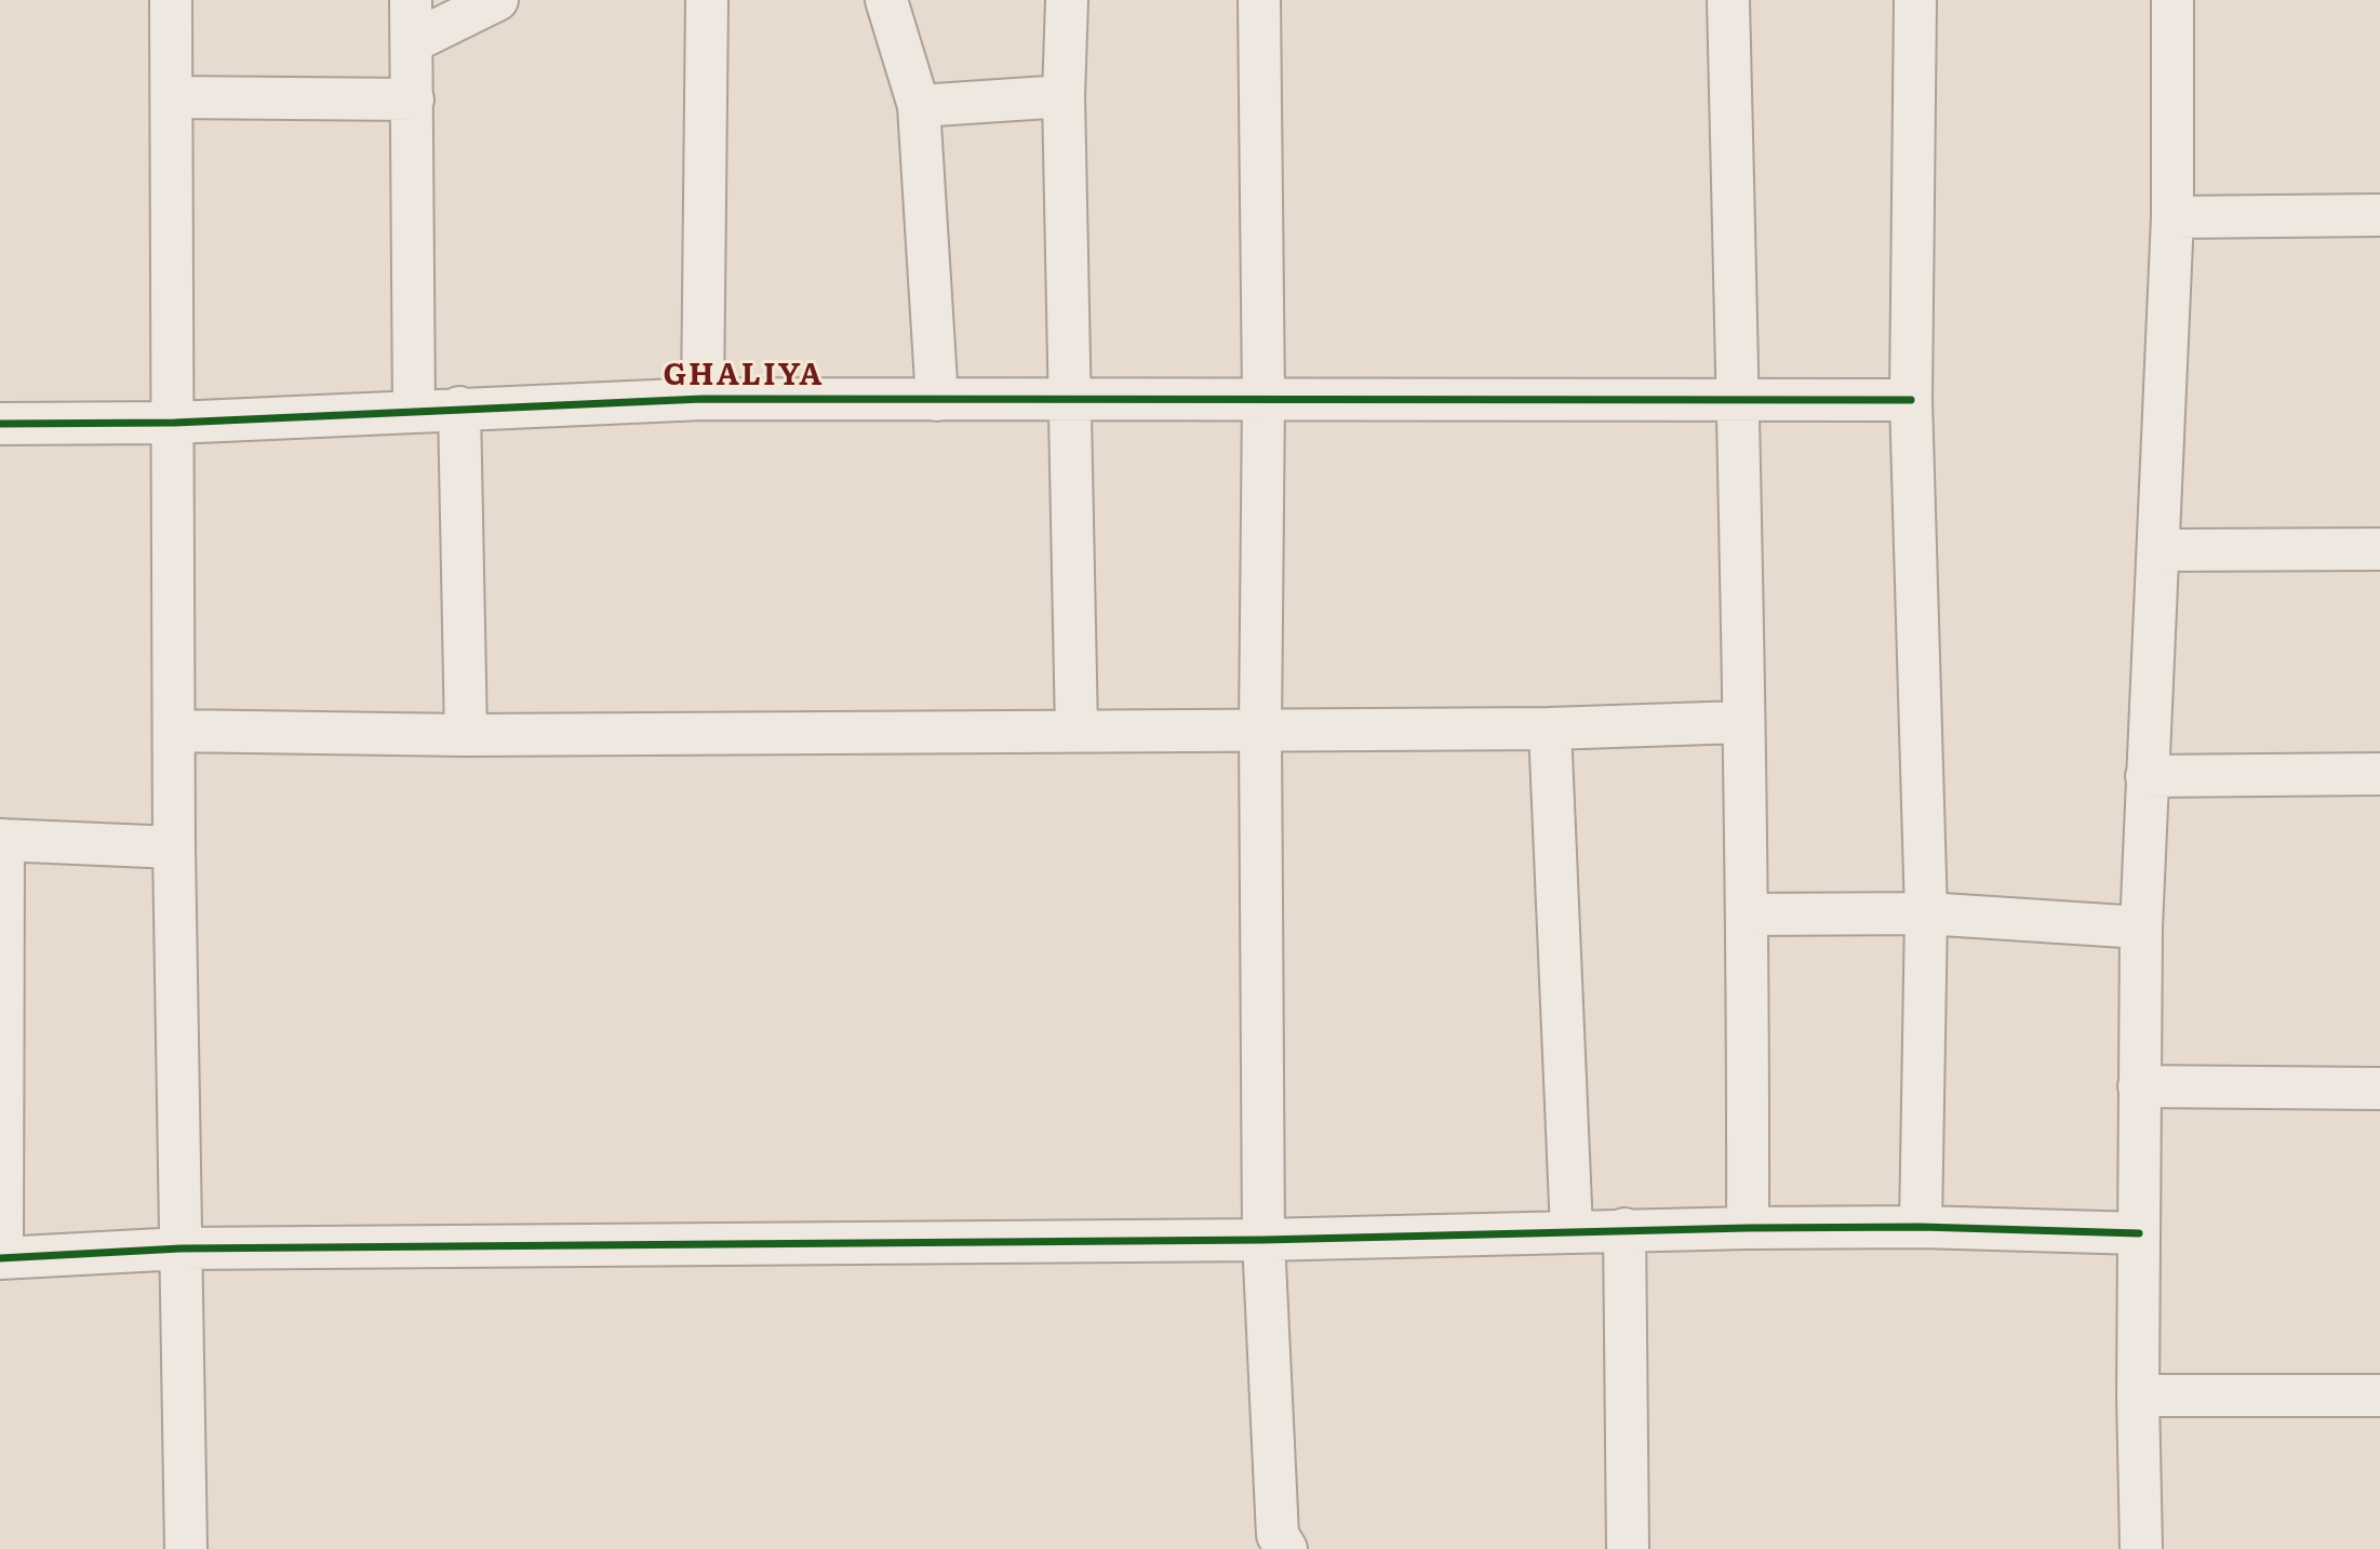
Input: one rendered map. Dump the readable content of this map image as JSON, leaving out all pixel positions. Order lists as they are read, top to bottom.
{
  "districts": ["GHALIYA"]
}
